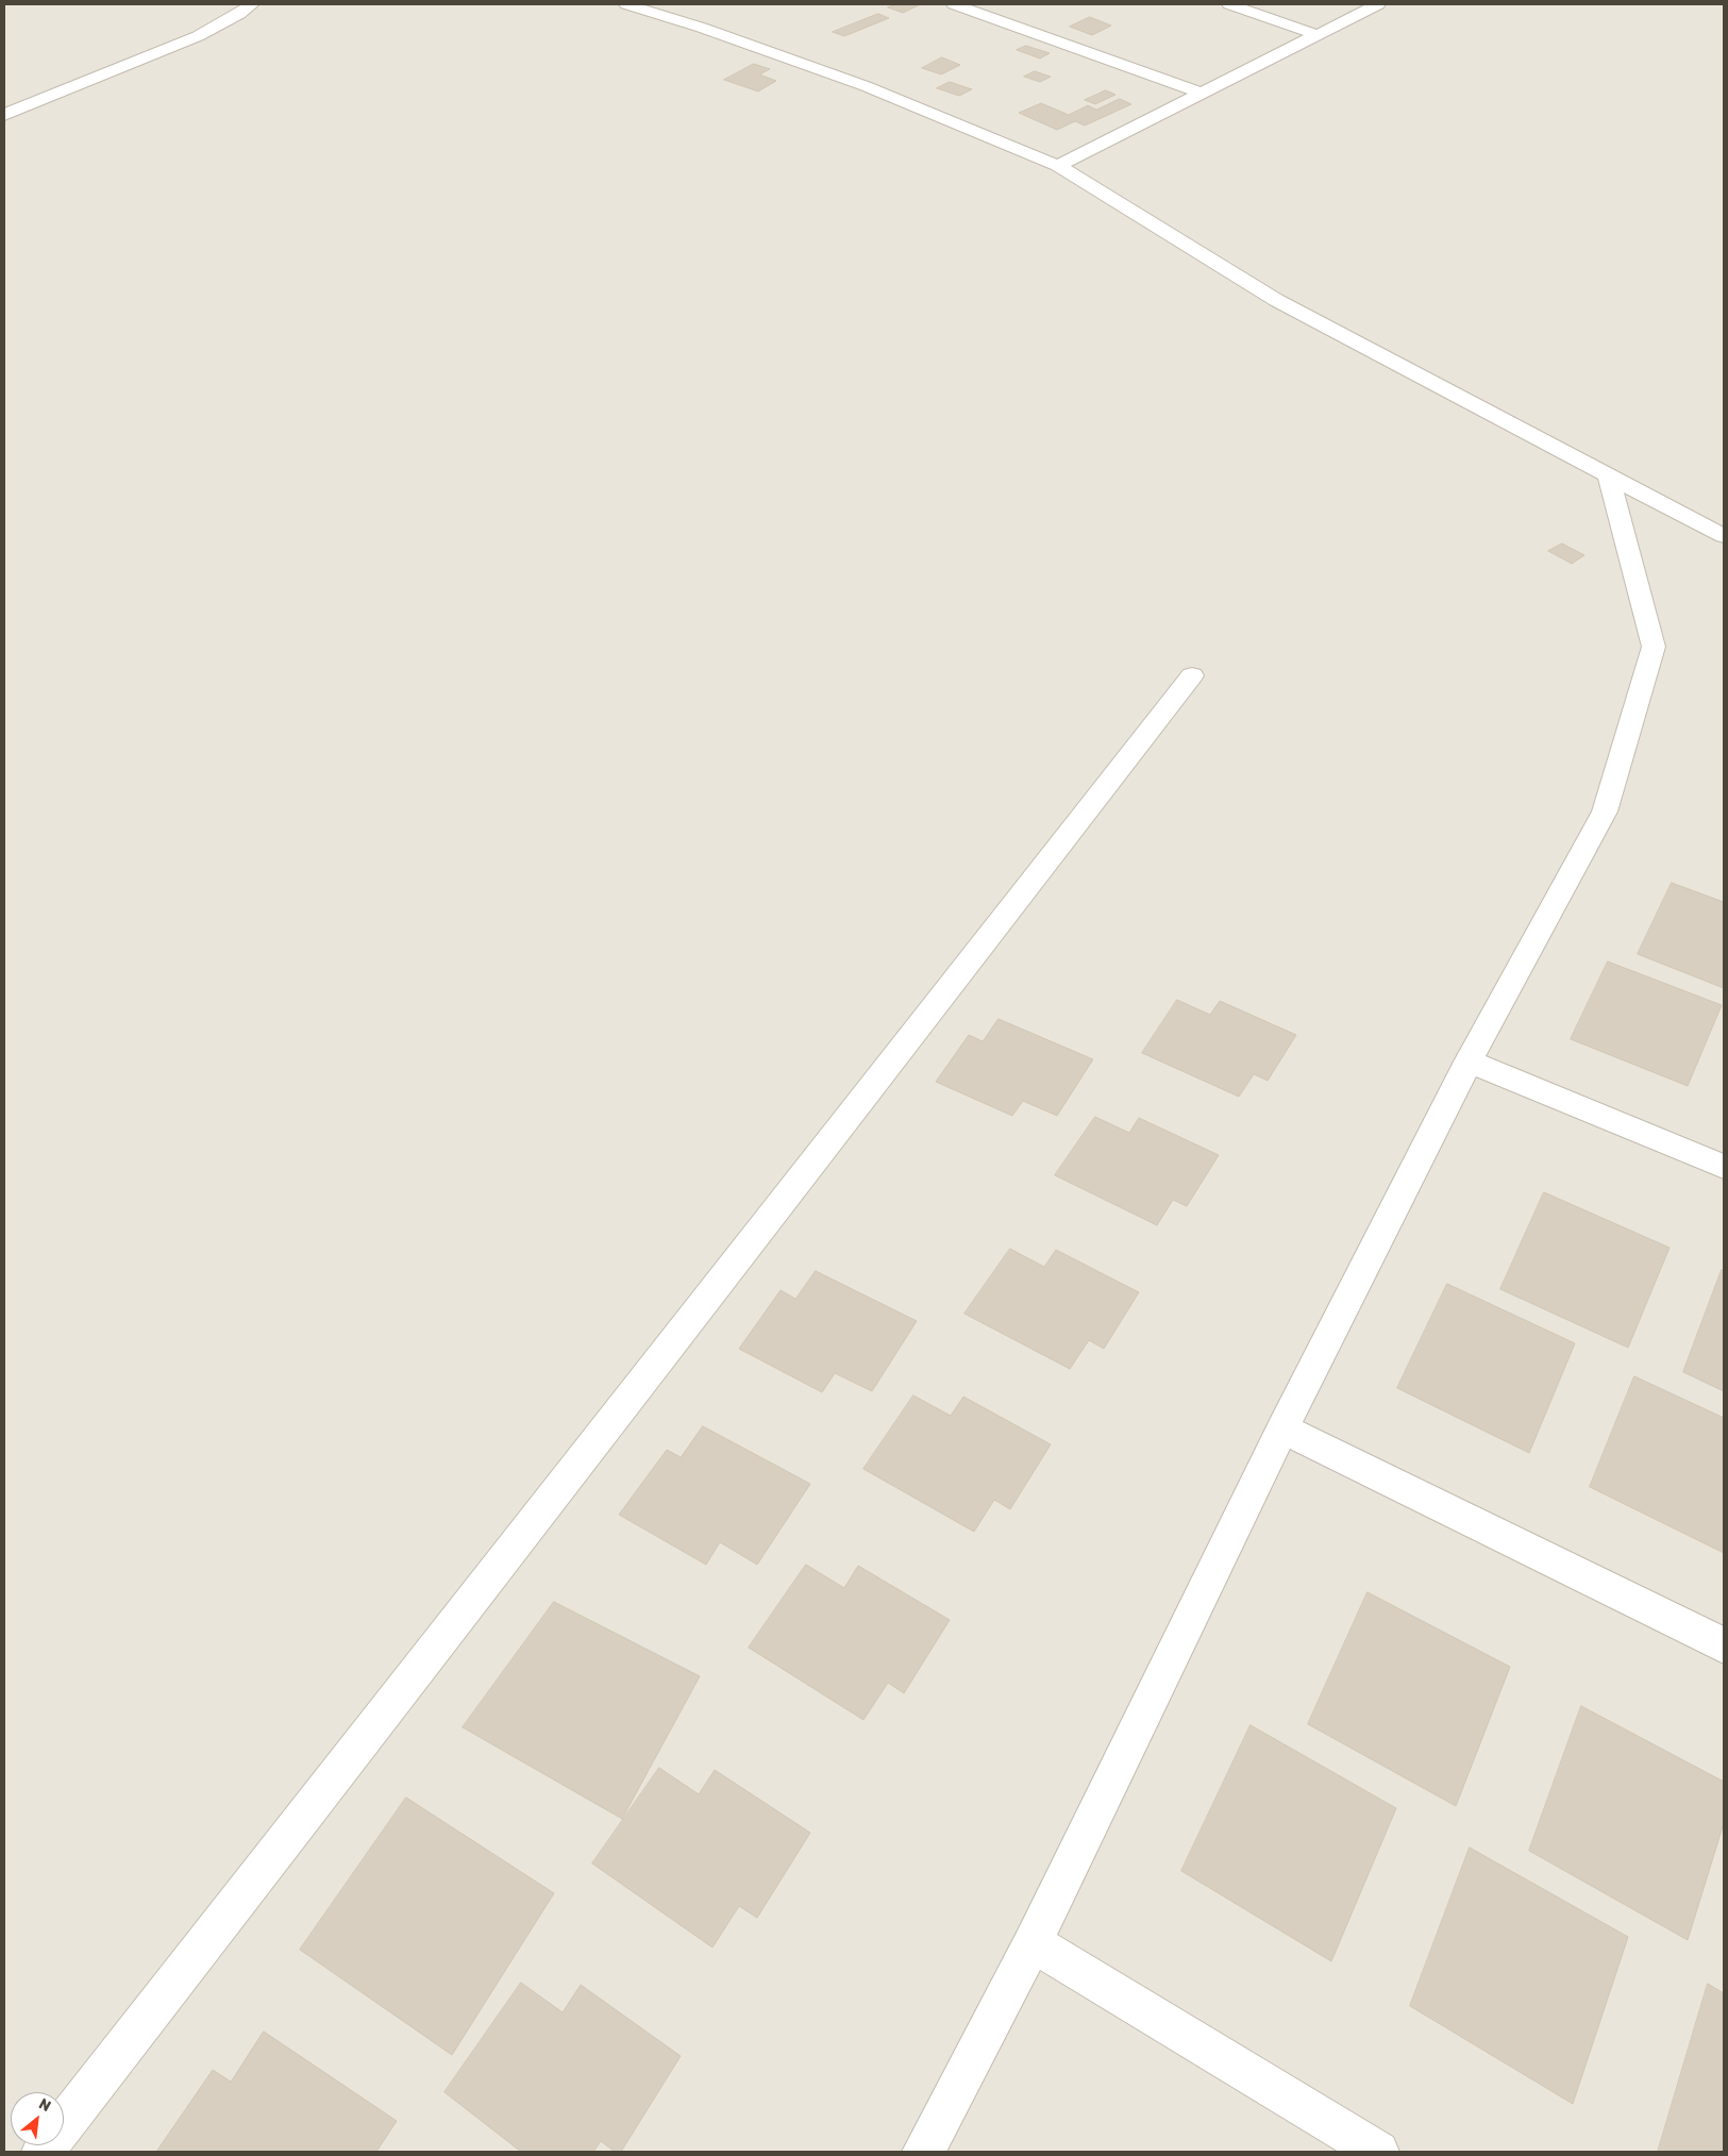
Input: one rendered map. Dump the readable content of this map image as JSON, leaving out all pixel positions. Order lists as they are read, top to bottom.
{
  "north": "top right"
}
